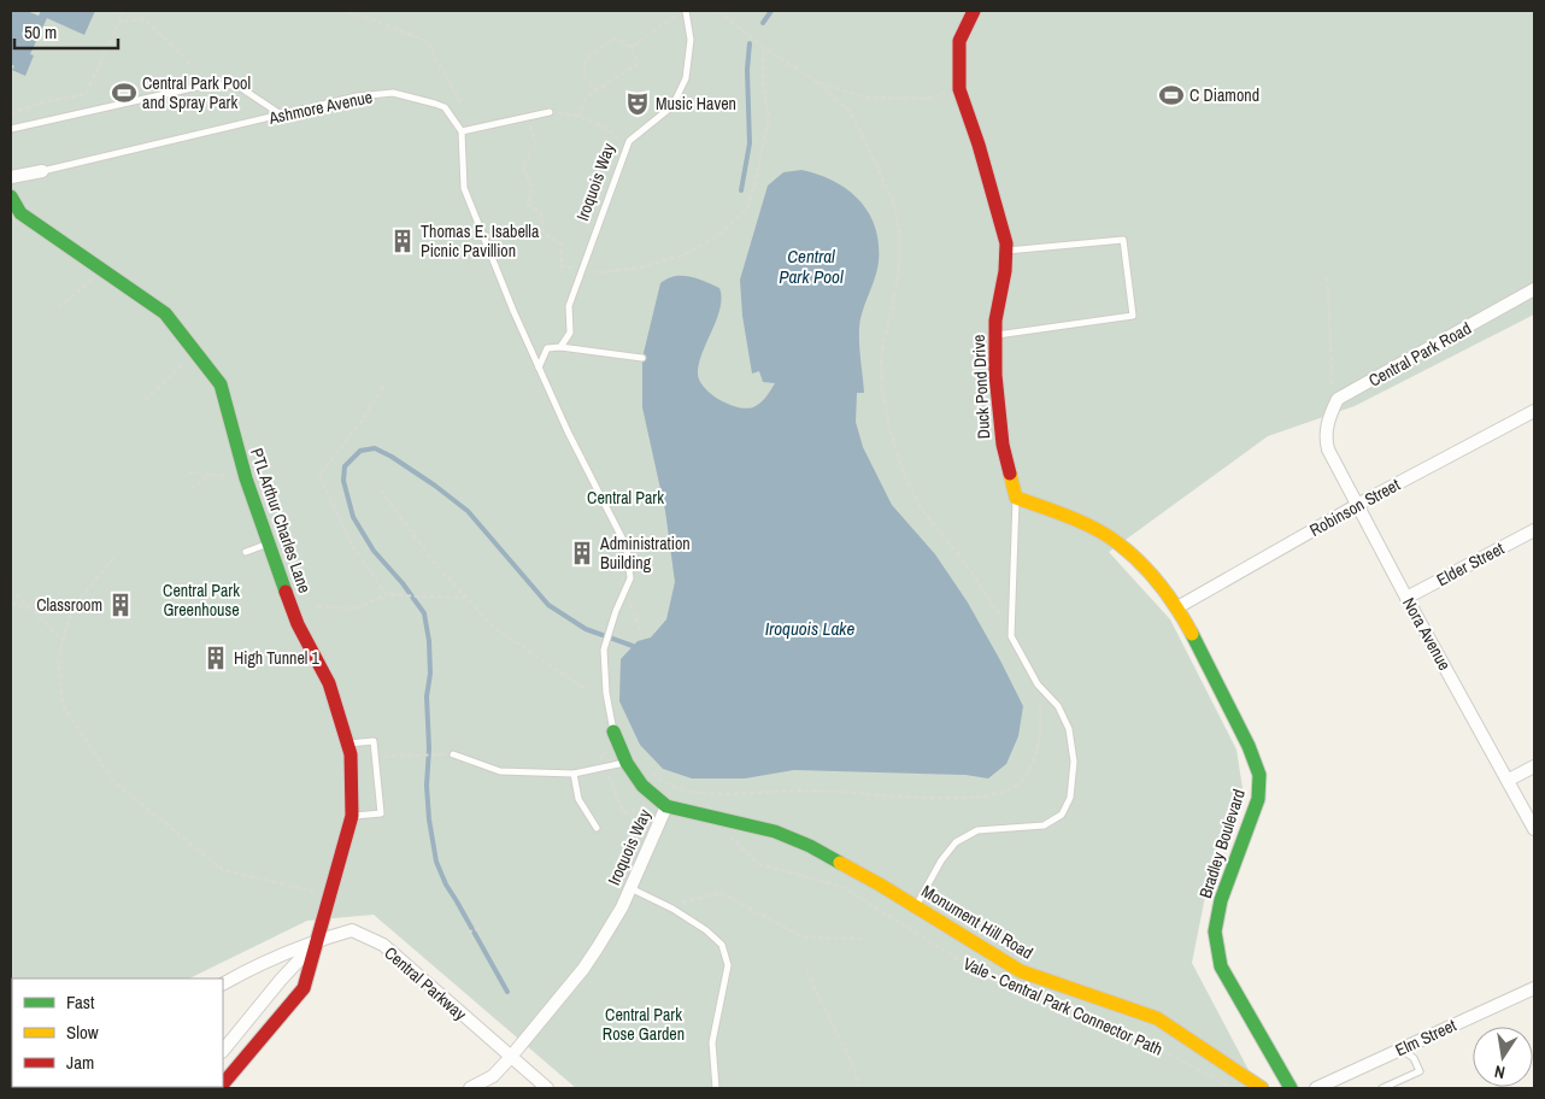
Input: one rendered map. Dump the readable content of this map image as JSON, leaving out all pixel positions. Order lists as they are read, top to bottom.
{
  "streets": {
    "street": [
      "Ashmore Avenue",
      "Iroquois Way",
      "Central Park Road",
      "Duck Pond Drive",
      "Robinson Street",
      "PTL Arthur Charles Lane",
      "Elder Street",
      "Nora Avenue",
      "Bradley Boulevard",
      "Monument Hill Road",
      "Central Parkway",
      "Elm Street"
    ],
    "path": ["Vale - Central Park Connector Path"]
  },
  "crossings": [
    ["Ashmore Avenue", "Iroquois Way"],
    ["Iroquois Way", "Monument Hill Road"],
    ["Iroquois Way", "Central Parkway"],
    ["Central Park Road", "Nora Avenue"],
    ["Robinson Street", "Nora Avenue"],
    ["Robinson Street", "Bradley Boulevard"],
    ["PTL Arthur Charles Lane", "Central Parkway"],
    ["Elder Street", "Nora Avenue"]
  ],
  "water": ["Central Park Pool", "Iroquois Lake"],
  "parks": ["Central Park", "Central Park Greenhouse", "Central Park Rose Garden"],
  "places": {
    "sports": ["Central Park Pool and Spray Park", "C Diamond"],
    "theatre": ["Music Haven"],
    "building": [
      "Thomas E. Isabella Picnic Pavillion",
      "Administration Building",
      "Classroom",
      "High Tunnel 1"
    ]
  },
  "legend": ["Fast", "Slow", "Jam"],
  "scale_bar": "50 m",
  "north": "bottom"
}
